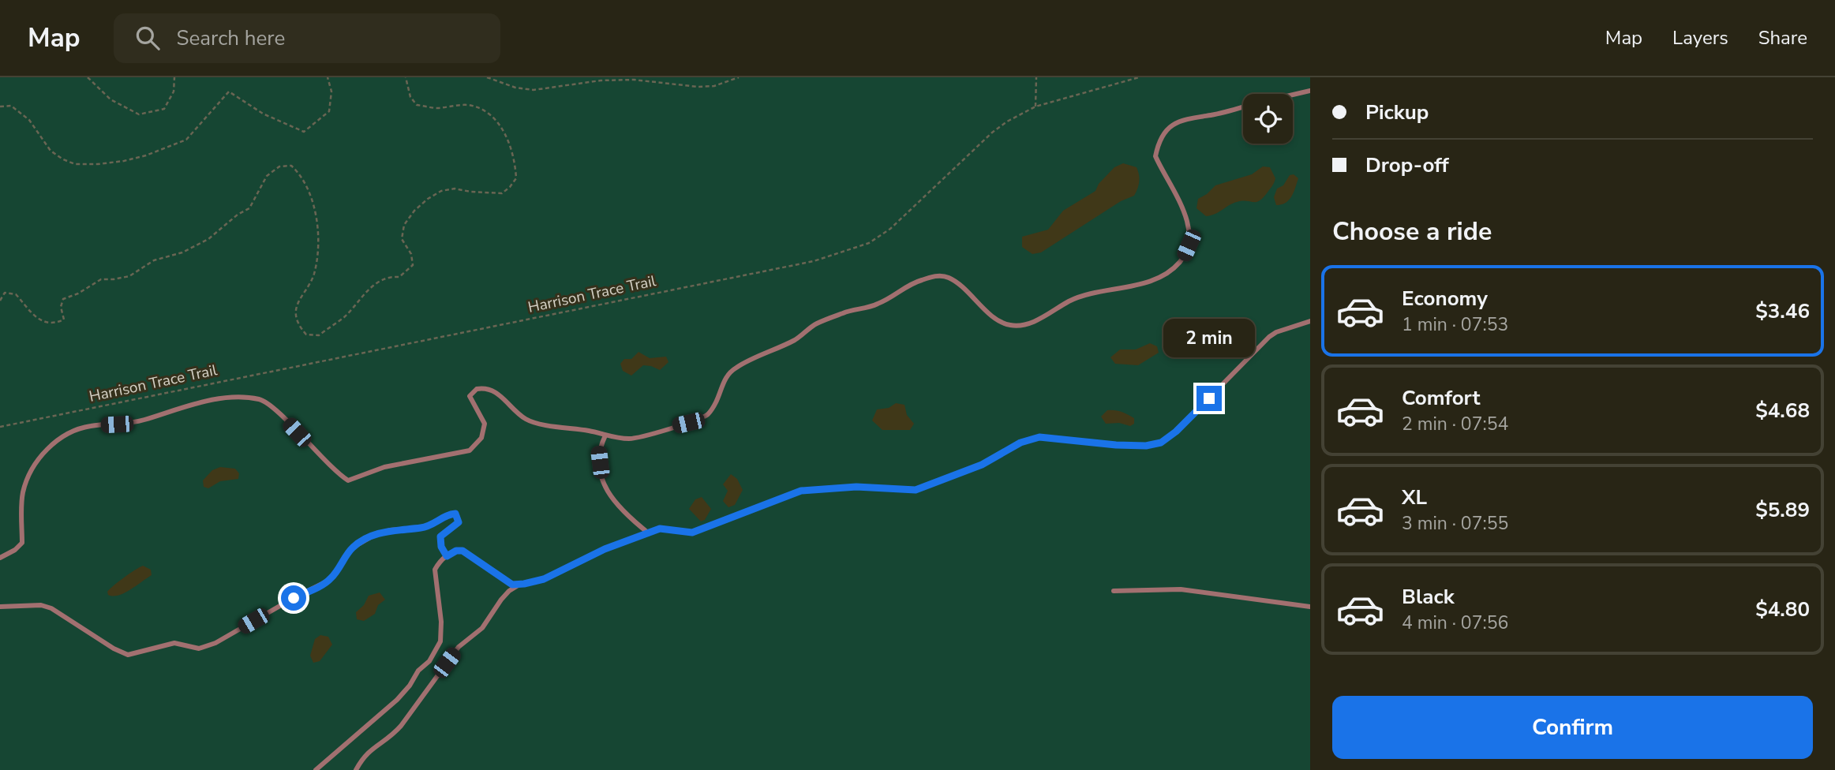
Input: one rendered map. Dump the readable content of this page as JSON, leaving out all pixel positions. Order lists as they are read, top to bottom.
{
  "streets": {
    "path": ["Harrison Trace Trail"]
  },
  "page": {
    "header": "Map",
    "search": "Search here",
    "nav": ["Map", "Layers", "Share"],
    "banner": ["Pickup", "Drop-off"],
    "heading": "Choose a ride",
    "list": [
      {
        "name": "Economy",
        "note": "1 min · 07:53",
        "value": "$3.46"
      },
      {
        "name": "Comfort",
        "note": "2 min · 07:54",
        "value": "$4.68"
      },
      {
        "name": "XL",
        "note": "3 min · 07:55",
        "value": "$5.89"
      },
      {
        "name": "Black",
        "note": "4 min · 07:56",
        "value": "$4.80"
      }
    ],
    "bubble": "2 min",
    "buttons": "Confirm"
  }
}
